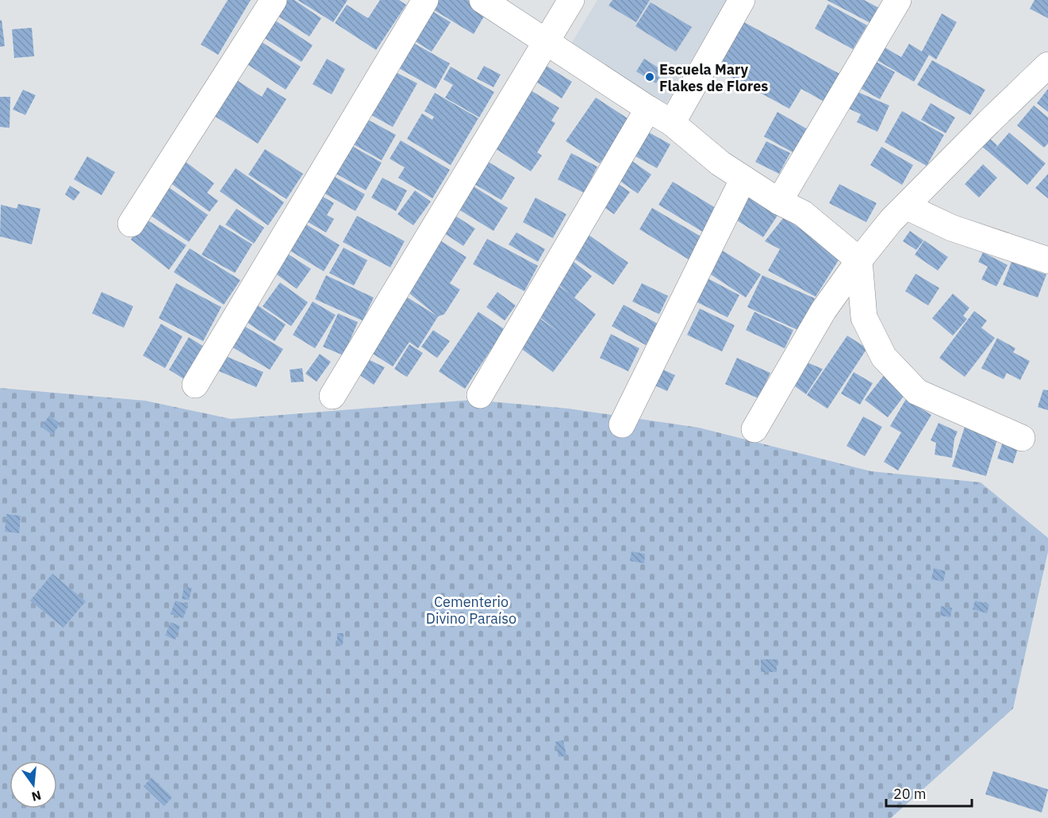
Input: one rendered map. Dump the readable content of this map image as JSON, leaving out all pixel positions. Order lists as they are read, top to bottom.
{
  "parks": ["Cementerio Divino Paraíso"],
  "places": ["Escuela Mary Flakes de Flores"],
  "scale_bar": "20 m",
  "north": "bottom"
}
